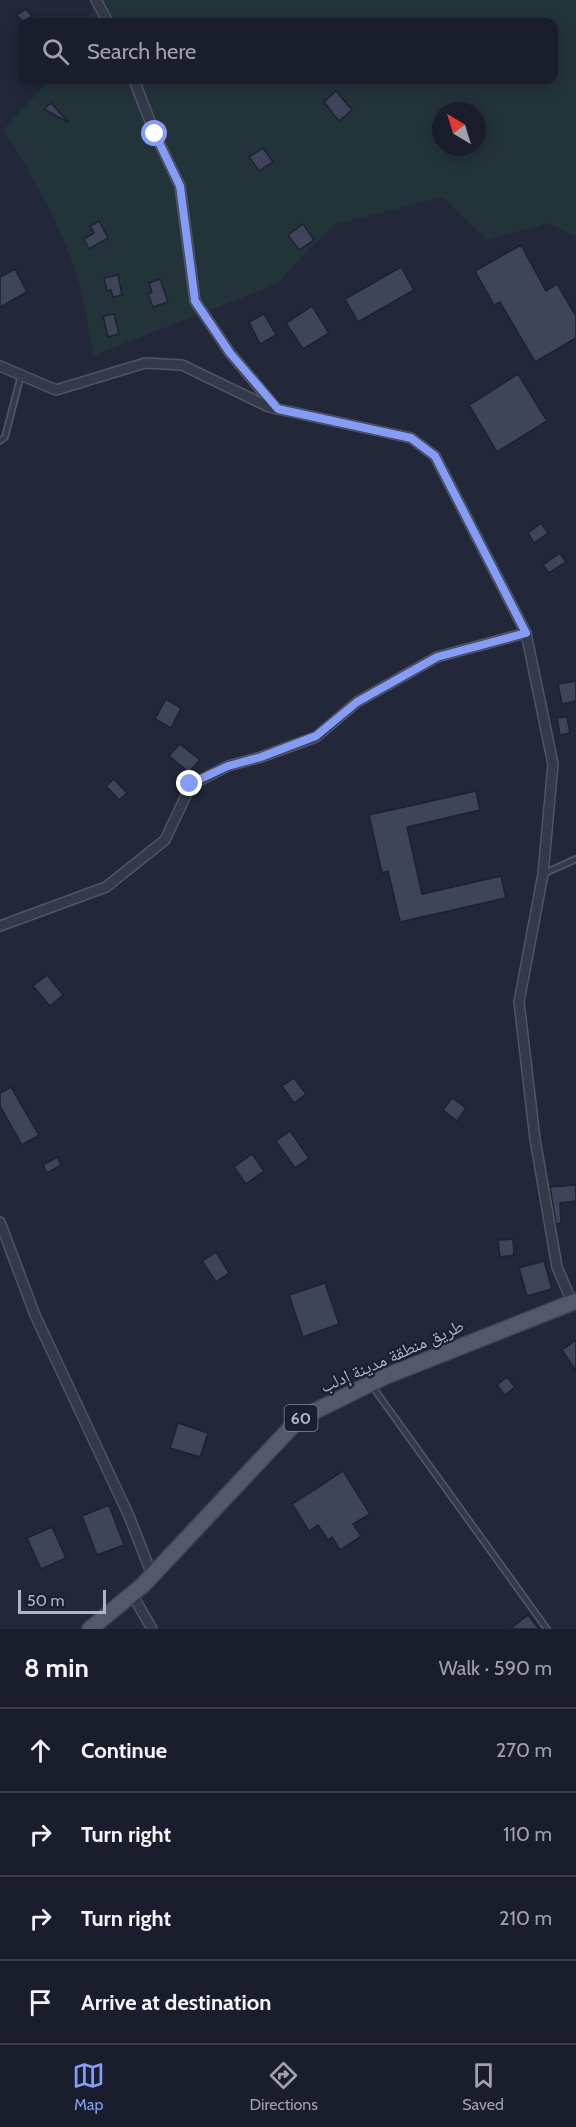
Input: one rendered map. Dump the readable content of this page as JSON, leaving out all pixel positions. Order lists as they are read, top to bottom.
{
  "streets": {
    "main road": ["طريق منطقة مدينة إدلب", "60"]
  },
  "scale_bar": "50 m",
  "north": "top left",
  "page": {
    "search": "Search here",
    "scale": "50 m",
    "heading": ["8 min", "Walk · 590 m"],
    "list": [
      ["Continue", "270 m"],
      ["Turn right", "110 m"],
      ["Turn right", "210 m"],
      "Arrive at destination"
    ],
    "nav": ["Map", "Directions", "Saved"]
  }
}
